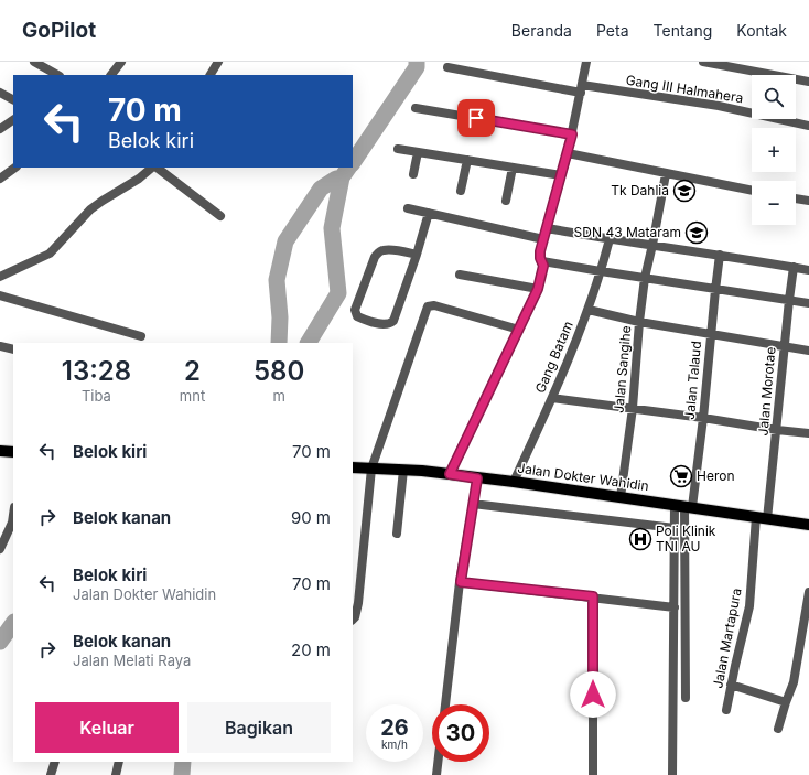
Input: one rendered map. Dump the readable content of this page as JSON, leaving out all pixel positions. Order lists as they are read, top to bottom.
{
  "streets": {
    "main road": ["Jalan Dokter Wahidin"],
    "street": [
      "Gang III Halmahera",
      "Gang Batam",
      "Jalan Sangihe",
      "Jalan Talaud",
      "Jalan Morotae",
      "Jalan Martapura"
    ]
  },
  "crossings": [
    ["Gang Batam", "Jalan Dokter Wahidin"],
    ["Jalan Sangihe", "Jalan Dokter Wahidin"],
    ["Jalan Talaud", "Jalan Dokter Wahidin"],
    ["Jalan Morotae", "Jalan Dokter Wahidin"],
    ["Jalan Dokter Wahidin", "Jalan Martapura"]
  ],
  "places": {
    "school or university": ["Tk Dahlia", "SDN 43 Mataram"],
    "supermarket": ["Heron"],
    "hospital": ["Poli Klinik TNI AU"]
  },
  "page": {
    "header": "GoPilot",
    "nav": [
      "Beranda",
      "Peta",
      "Tentang",
      "Kontak"
    ],
    "map_buttons": ["+", "−"],
    "turn": ["70 m", "Belok kiri"],
    "eta": [
      "13:28",
      "Tiba",
      "2",
      "mnt",
      "580",
      "m"
    ],
    "list": [
      {
        "name": "Belok kiri",
        "value": "70 m"
      },
      {
        "name": "Belok kanan",
        "value": "90 m"
      },
      {
        "name": "Belok kiri",
        "note": "Jalan Dokter Wahidin",
        "value": "70 m"
      },
      {
        "name": "Belok kanan",
        "note": "Jalan Melati Raya",
        "value": "20 m"
      }
    ],
    "buttons": ["Keluar", "Bagikan"],
    "speed": "26 km/h",
    "limit": "30"
  }
}
